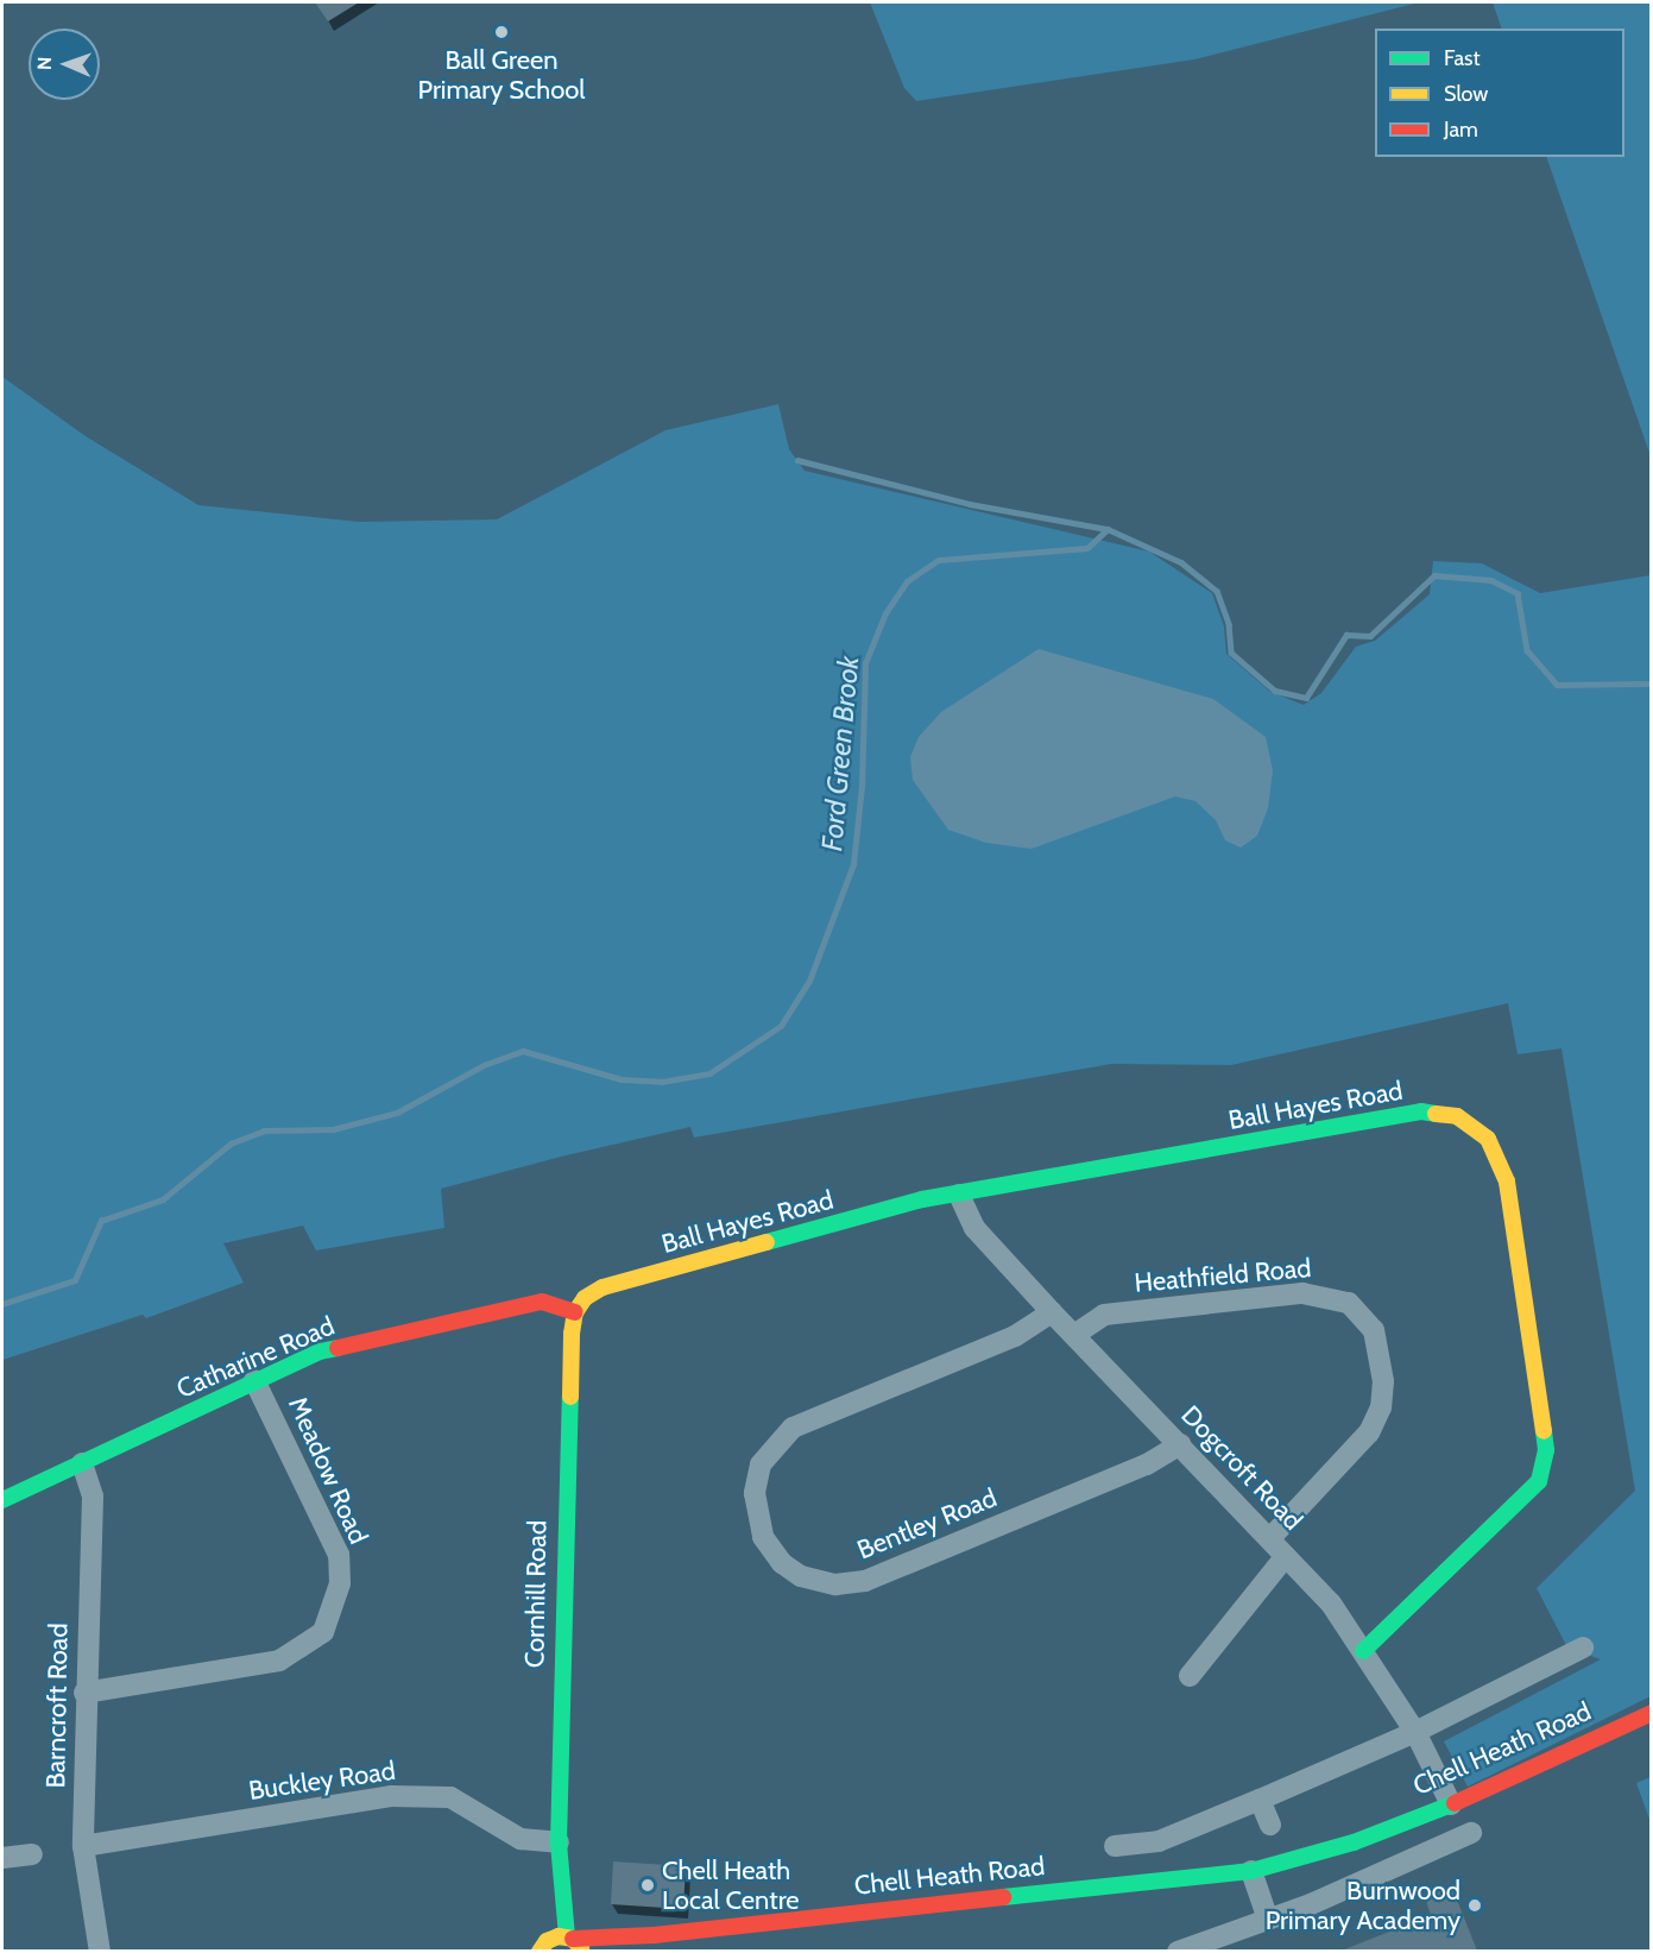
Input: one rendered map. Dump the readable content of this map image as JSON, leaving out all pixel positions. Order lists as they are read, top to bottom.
{
  "streets": {
    "street": [
      "Ball Hayes Road",
      "Heathfield Road",
      "Catharine Road",
      "Dogcroft Road",
      "Meadow Road",
      "Bentley Road",
      "Cornhill Road",
      "Barncroft Road",
      "Chell Heath Road",
      "Buckley Road"
    ]
  },
  "crossings": [
    ["Ball Hayes Road", "Catharine Road"],
    ["Ball Hayes Road", "Dogcroft Road"],
    ["Ball Hayes Road", "Cornhill Road"],
    ["Heathfield Road", "Dogcroft Road"],
    ["Catharine Road", "Meadow Road"],
    ["Catharine Road", "Cornhill Road"],
    ["Catharine Road", "Barncroft Road"],
    ["Dogcroft Road", "Bentley Road"],
    ["Dogcroft Road", "Chell Heath Road"],
    ["Meadow Road", "Barncroft Road"],
    ["Cornhill Road", "Chell Heath Road"],
    ["Cornhill Road", "Buckley Road"],
    ["Barncroft Road", "Buckley Road"]
  ],
  "water": ["Ford Green Brook"],
  "places": ["Ball Green Primary School", "Chell Heath Local Centre", "Burnwood Primary Academy"],
  "legend": ["Fast", "Slow", "Jam"],
  "north": "left"
}
